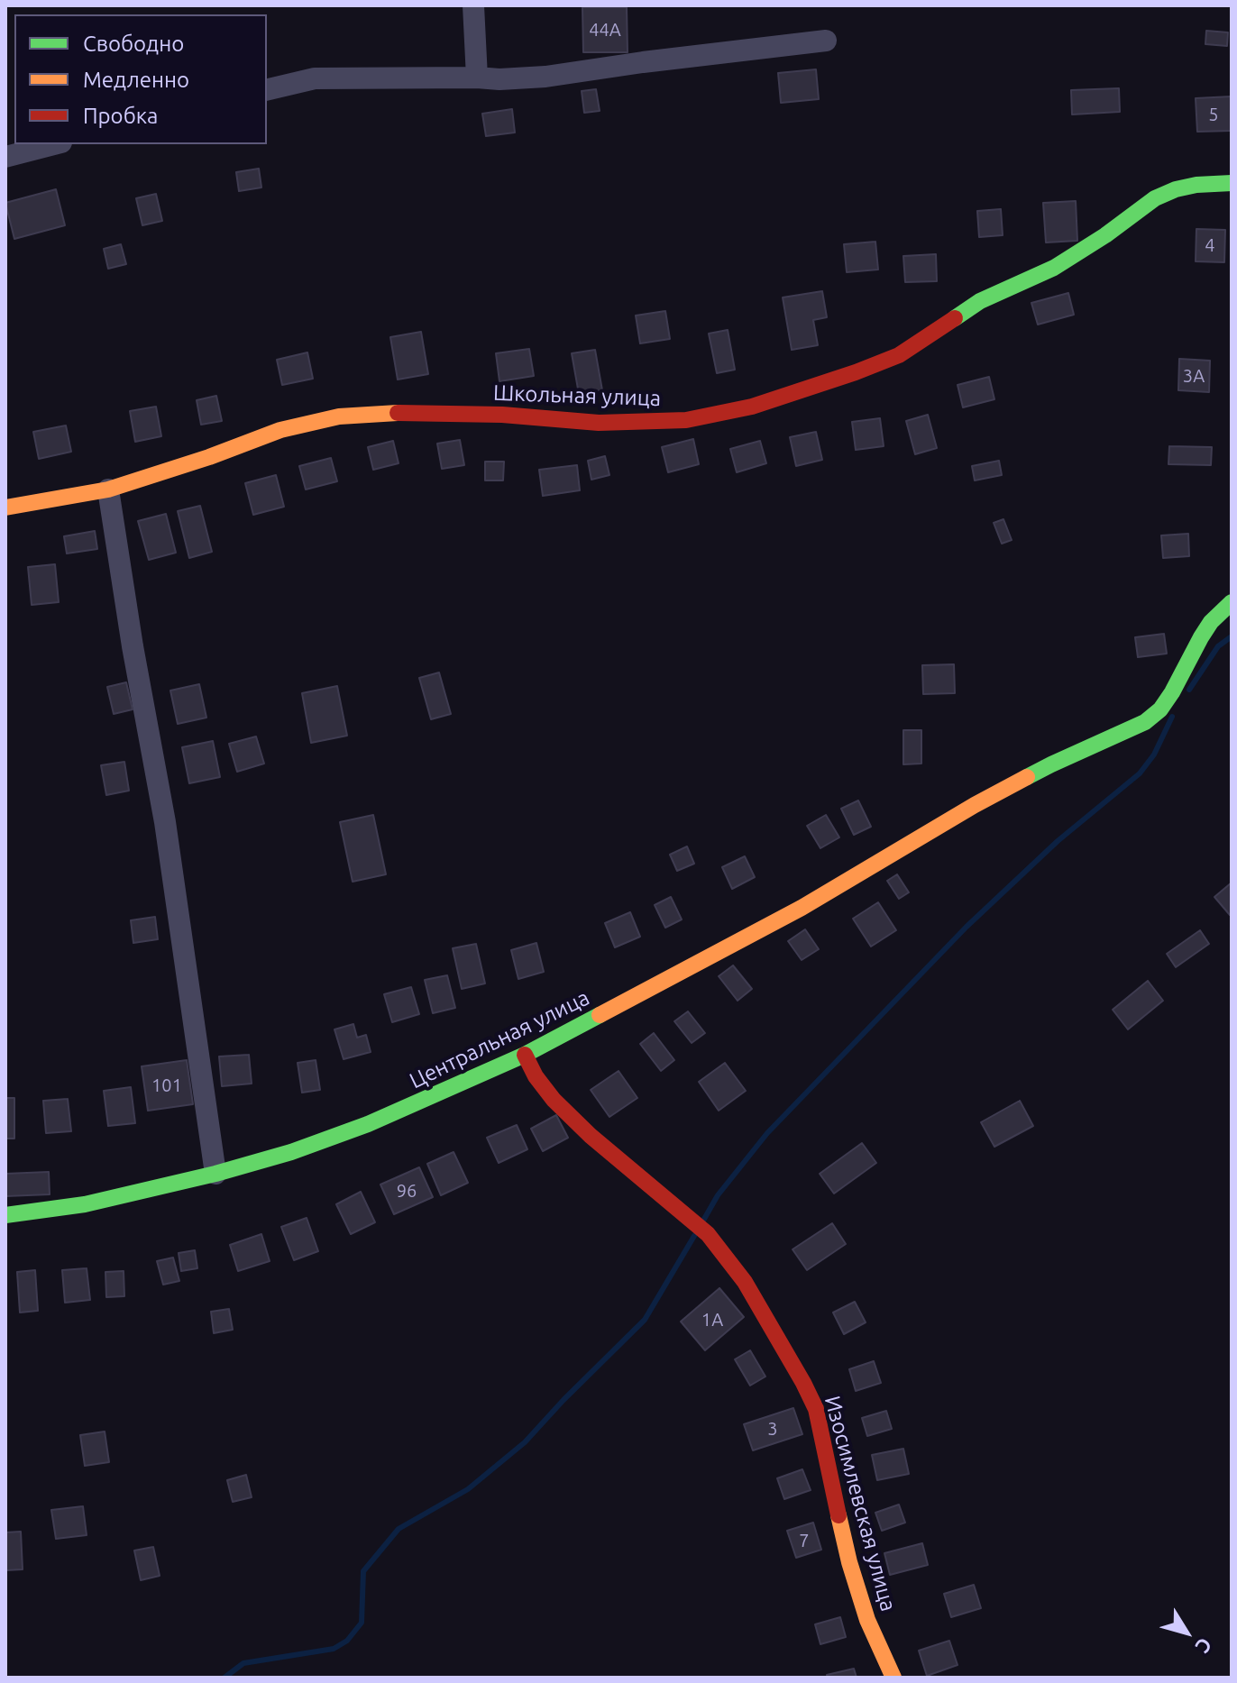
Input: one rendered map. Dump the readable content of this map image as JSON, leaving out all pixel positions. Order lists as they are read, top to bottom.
{
  "streets": {
    "street": ["Школьная улица", "Центральная улица", "Изосимлевская улица"]
  },
  "crossings": [
    ["Центральная улица", "Изосимлевская улица"]
  ],
  "house_numbers": [
    "44А",
    "5",
    "4",
    "3А",
    "101",
    "96",
    "1А",
    "3",
    "7"
  ],
  "legend": ["Свободно", "Медленно", "Пробка"],
  "north": "bottom right"
}
